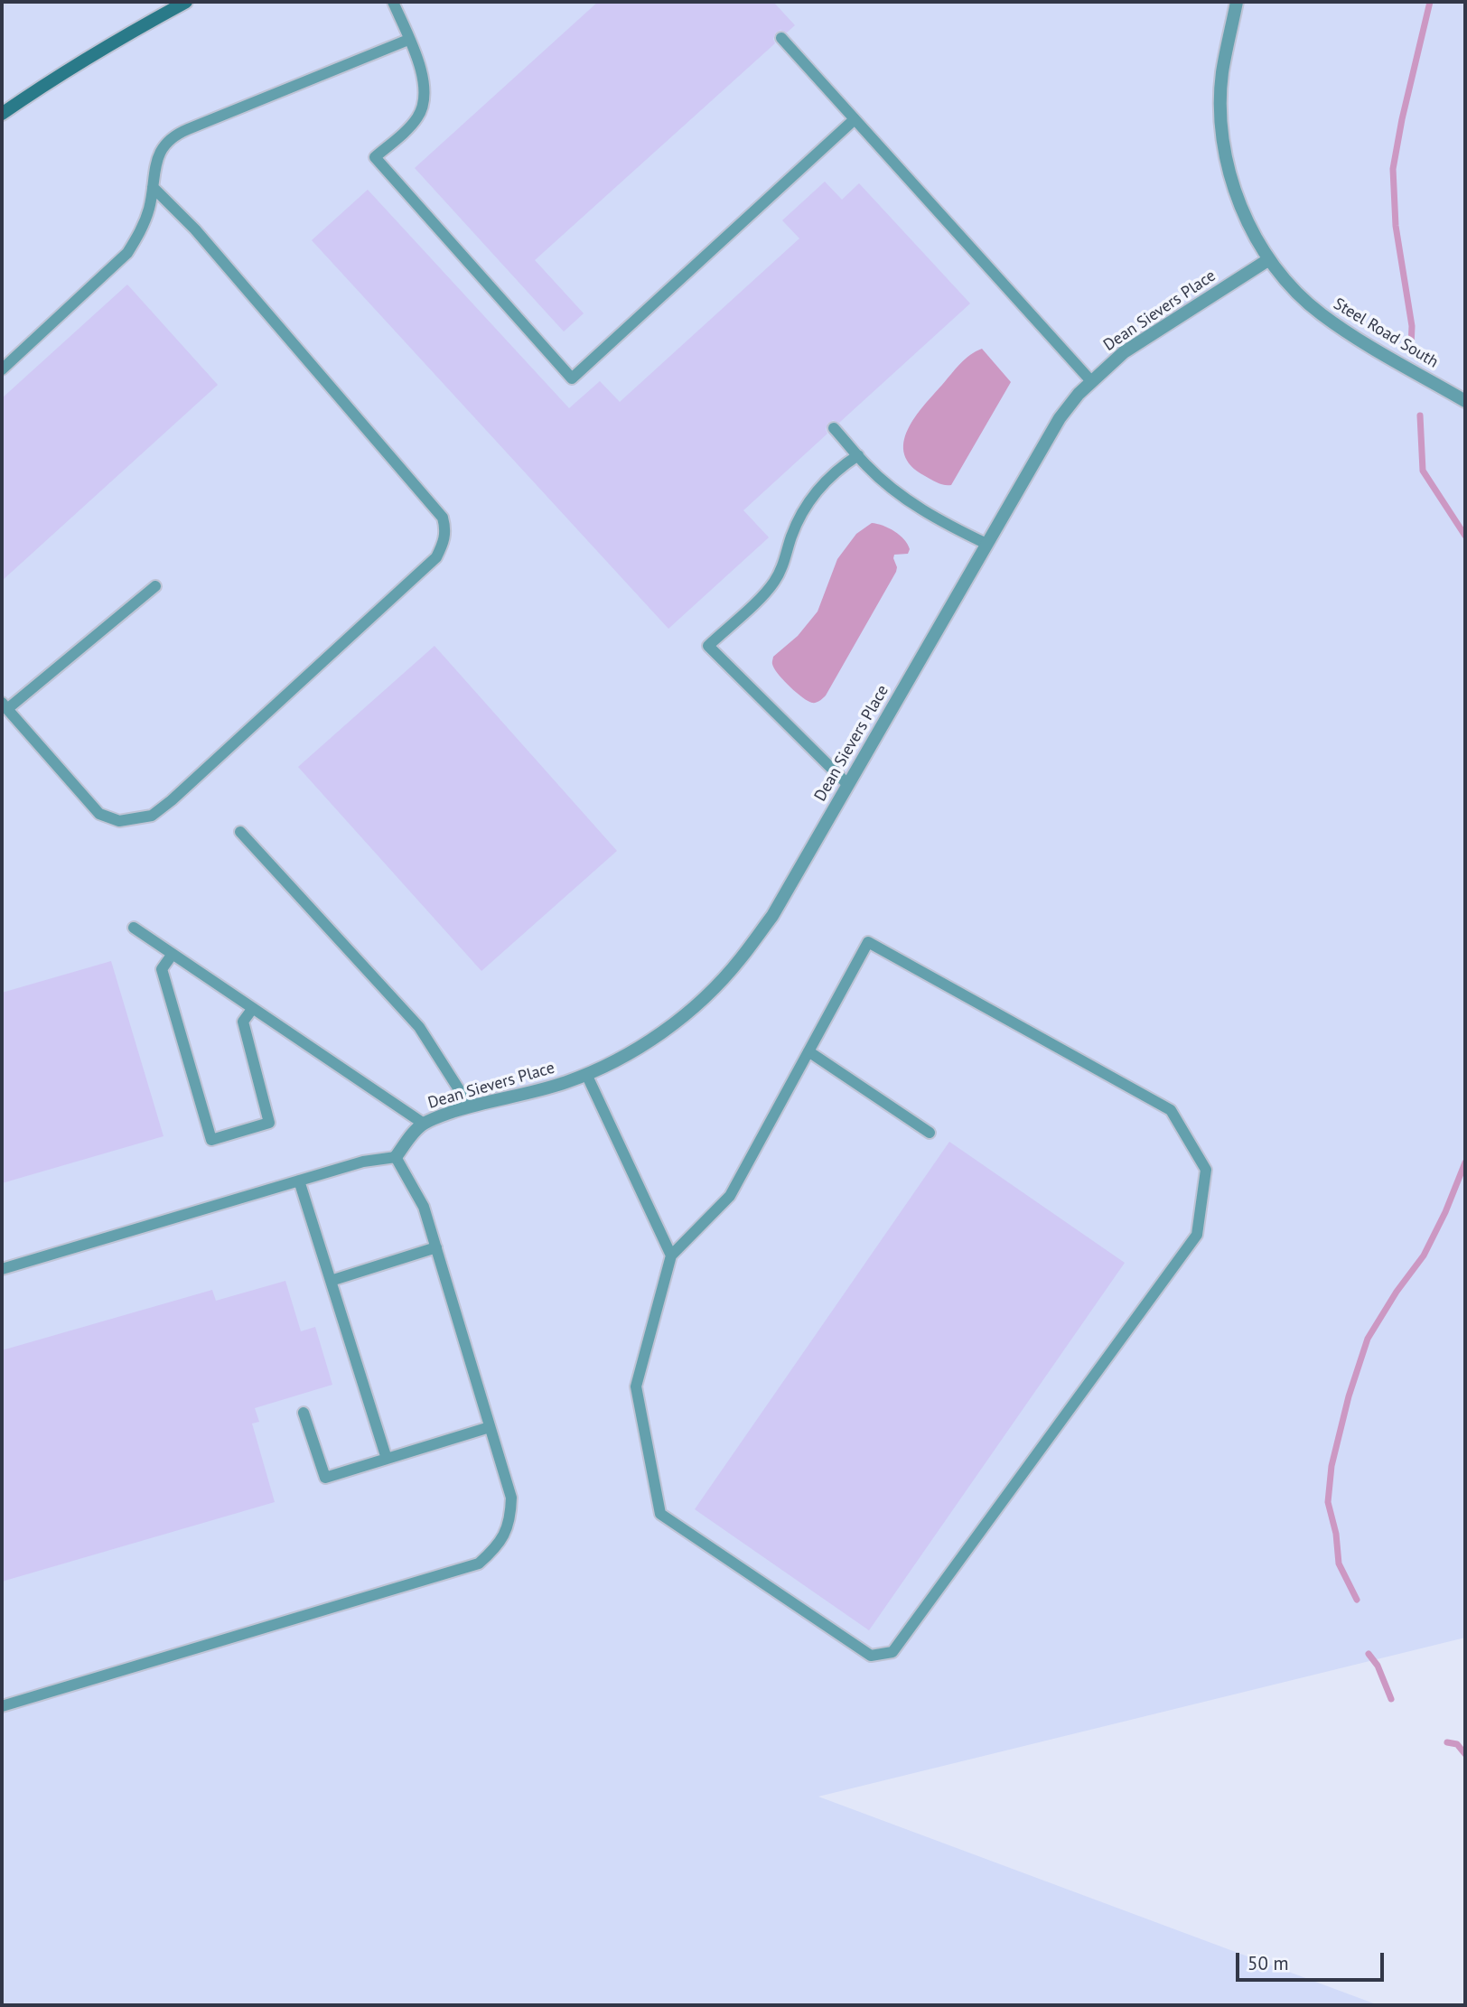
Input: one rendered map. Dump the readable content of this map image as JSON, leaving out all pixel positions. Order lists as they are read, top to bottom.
{
  "streets": {
    "street": ["Dean Sievers Place", "Steel Road South"]
  },
  "crossings": [
    ["Dean Sievers Place", "Steel Road South"]
  ],
  "scale_bar": "50 m"
}
